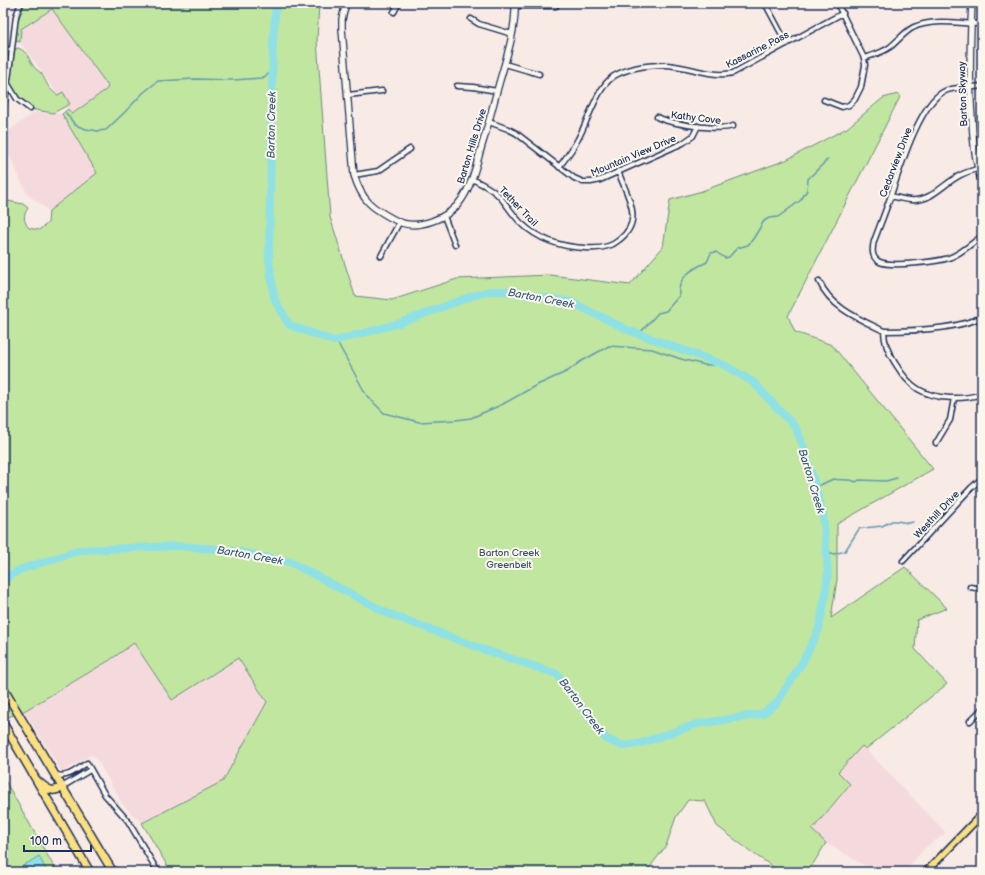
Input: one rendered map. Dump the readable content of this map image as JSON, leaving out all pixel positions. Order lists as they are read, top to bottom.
{
  "streets": {
    "street": [
      "Kassarine Pass",
      "Barton Skyway",
      "Kathy Cove",
      "Barton Hills Drive",
      "Mountain View Drive",
      "Cedarview Drive",
      "Tether Trail",
      "Westhill Drive"
    ]
  },
  "crossings": [
    ["Kassarine Pass", "Mountain View Drive"],
    ["Barton Skyway", "Cedarview Drive"],
    ["Kathy Cove", "Mountain View Drive"],
    ["Barton Hills Drive", "Mountain View Drive"],
    ["Barton Hills Drive", "Tether Trail"],
    ["Mountain View Drive", "Tether Trail"]
  ],
  "water": ["Barton Creek"],
  "parks": ["Barton Creek Greenbelt"],
  "scale_bar": "100 m"
}
